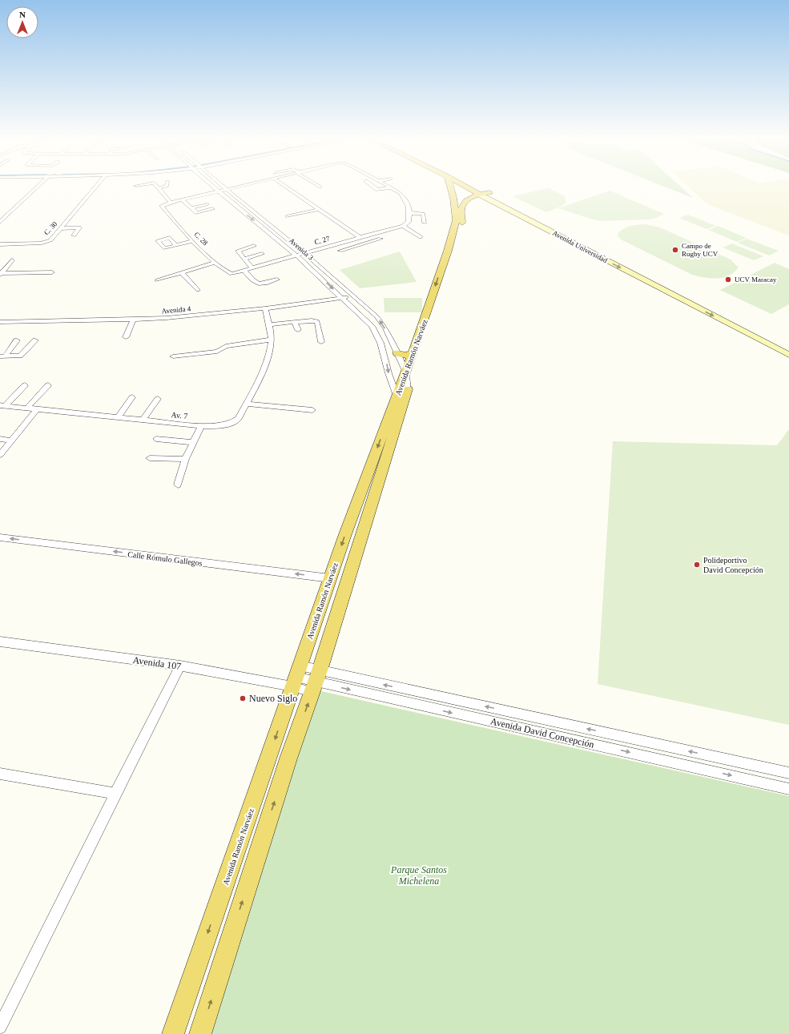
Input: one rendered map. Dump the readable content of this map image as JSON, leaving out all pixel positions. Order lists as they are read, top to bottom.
{
  "streets": {
    "main road": ["Avenida Universidad", "Avenida Ramón Narváez"],
    "street": [
      "C. 30",
      "C. 28",
      "C. 27",
      "Avenida 3",
      "Avenida 4",
      "Av. 7",
      "Calle Rómulo Gallegos",
      "Avenida 107",
      "Avenida David Concepción"
    ]
  },
  "crossings": [
    ["C. 28", "C. 27"],
    ["C. 27", "Avenida 3"],
    ["Avenida 3", "Avenida 4"],
    ["Avenida 3", "Avenida Ramón Narváez"],
    ["Avenida 4", "Av. 7"],
    ["Avenida Ramón Narváez", "Calle Rómulo Gallegos"],
    ["Avenida Ramón Narváez", "Avenida 107"],
    ["Avenida Ramón Narváez", "Avenida David Concepción"],
    ["Avenida 107", "Avenida David Concepción"]
  ],
  "one_way": ["Avenida Universidad", "Calle Rómulo Gallegos"],
  "parks": ["Parque Santos Michelena"],
  "places": [
    "Campo de Rugby UCV",
    "UCV Maracay",
    "Polideportivo David Concepción",
    "Nuevo Siglo"
  ],
  "north": "top"
}
